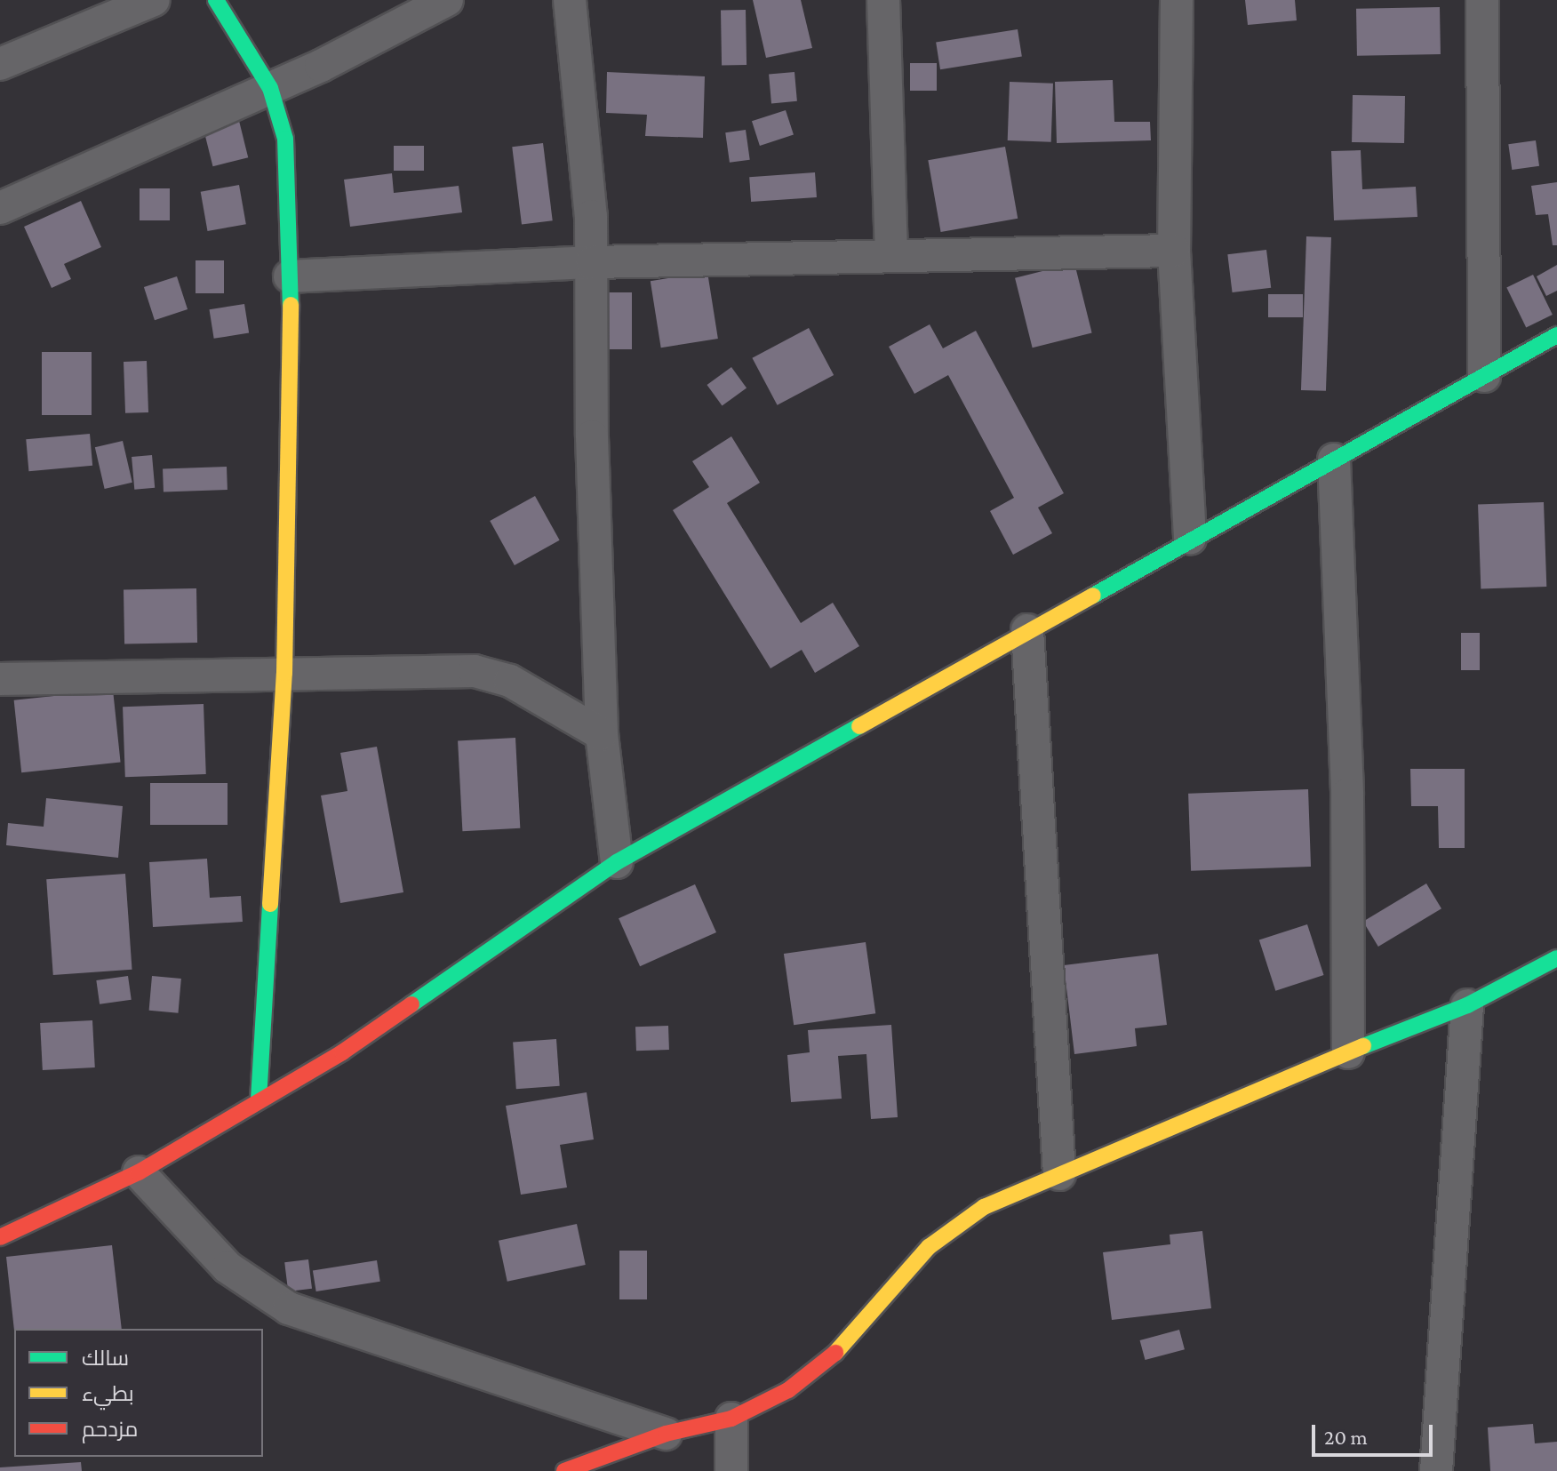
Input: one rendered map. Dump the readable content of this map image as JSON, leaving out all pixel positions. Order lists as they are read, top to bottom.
{
  "legend": ["سالك", "بطيء", "مزدحم"],
  "scale_bar": "20 m"
}
